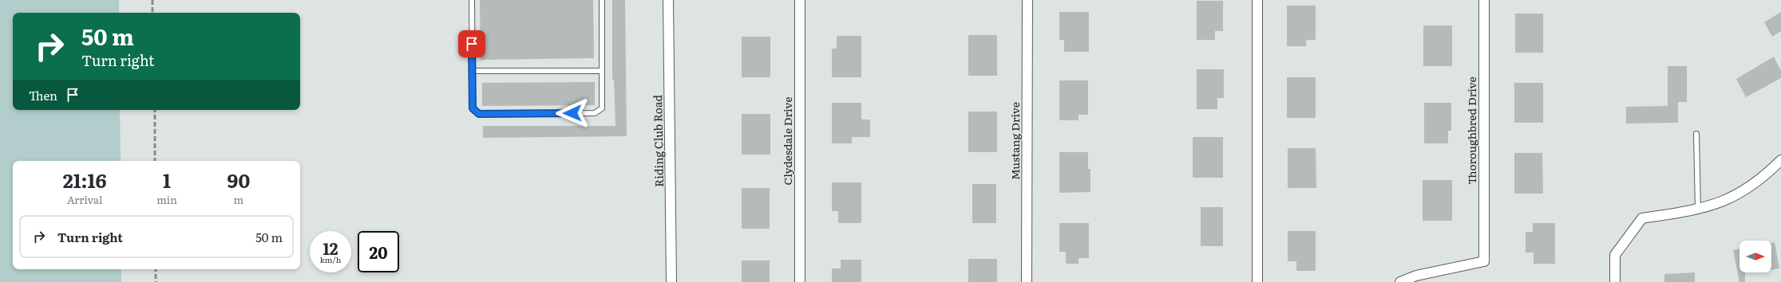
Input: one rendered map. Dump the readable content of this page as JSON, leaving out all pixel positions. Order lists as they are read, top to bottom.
{
  "streets": {
    "street": [
      "Thoroughbred Drive",
      "Riding Club Road",
      "Clydesdale Drive",
      "Mustang Drive"
    ]
  },
  "north": "right",
  "page": {
    "turn": ["50 m", "Turn right"],
    "then": "Then",
    "eta": [
      "21:16",
      "Arrival",
      "1",
      "min",
      "90",
      "m"
    ],
    "list": [
      {
        "name": "Turn right",
        "value": "50 m"
      }
    ],
    "speed": "12 km/h",
    "limit": "20"
  }
}
